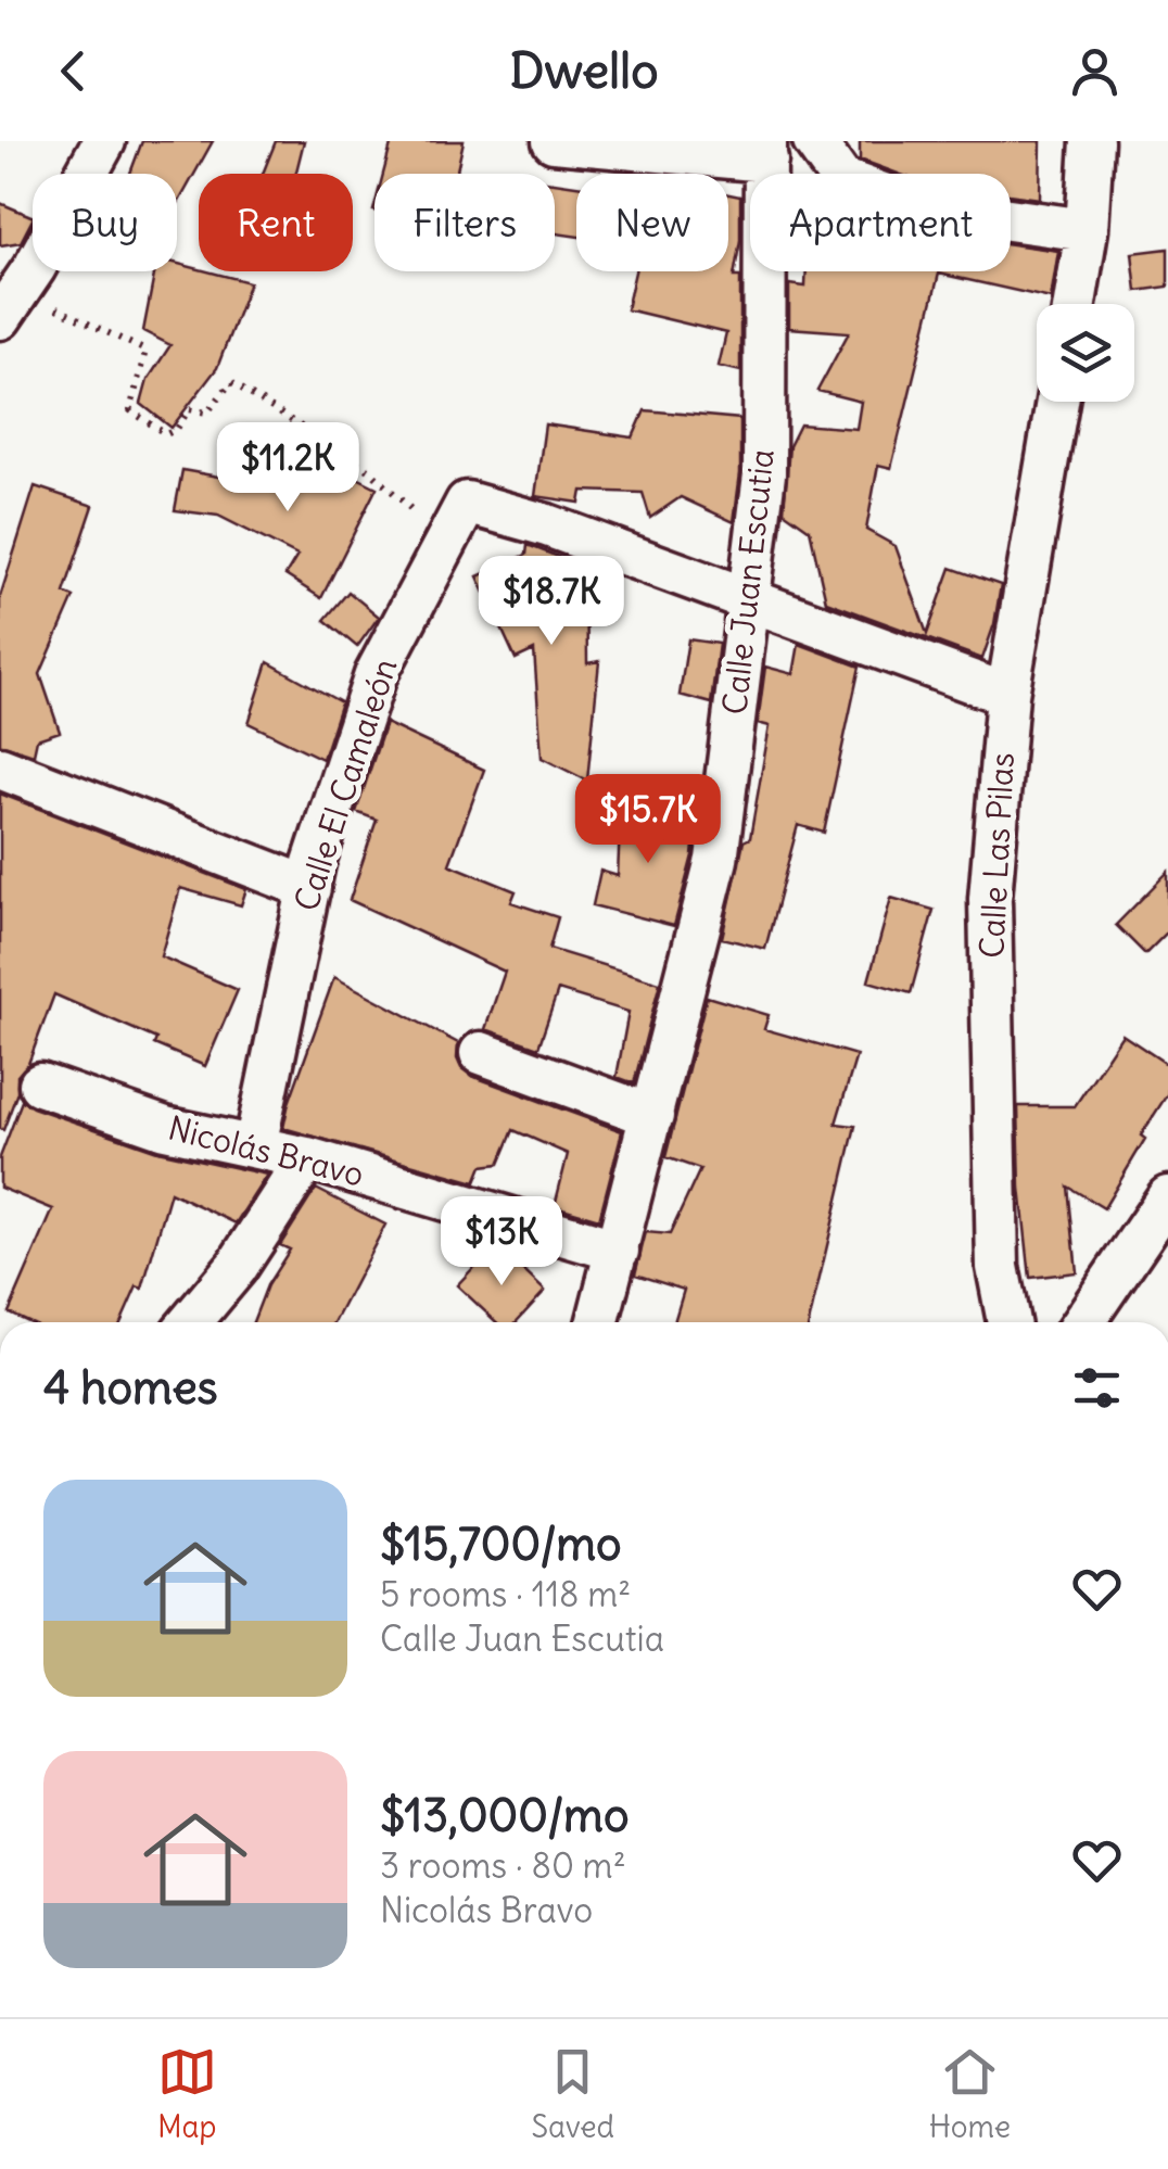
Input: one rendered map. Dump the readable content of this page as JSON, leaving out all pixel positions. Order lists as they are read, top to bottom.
{
  "streets": {
    "street": [
      "Calle Juan Escutia",
      "Calle El Camaleón",
      "Calle Las Pilas",
      "Nicolás Bravo"
    ]
  },
  "crossings": [
    ["Calle Juan Escutia", "Calle El Camaleón"],
    ["Calle Juan Escutia", "Nicolás Bravo"],
    ["Calle El Camaleón", "Nicolás Bravo"]
  ],
  "page": {
    "header": "Dwello",
    "chip": [
      "Buy",
      "Rent",
      "Filters",
      "New",
      "Apartment"
    ],
    "price": [
      "$11.2K",
      "$18.7K",
      "$15.7K",
      "$13K"
    ],
    "heading": "4 homes",
    "list": [
      {
        "name": "$15,700/mo",
        "note": "5 rooms · 118 m² · Calle Juan Escutia"
      },
      {
        "name": "$13,000/mo",
        "note": "3 rooms · 80 m² · Nicolás Bravo"
      }
    ],
    "tabs": ["Map", "Saved", "Home"]
  }
}
